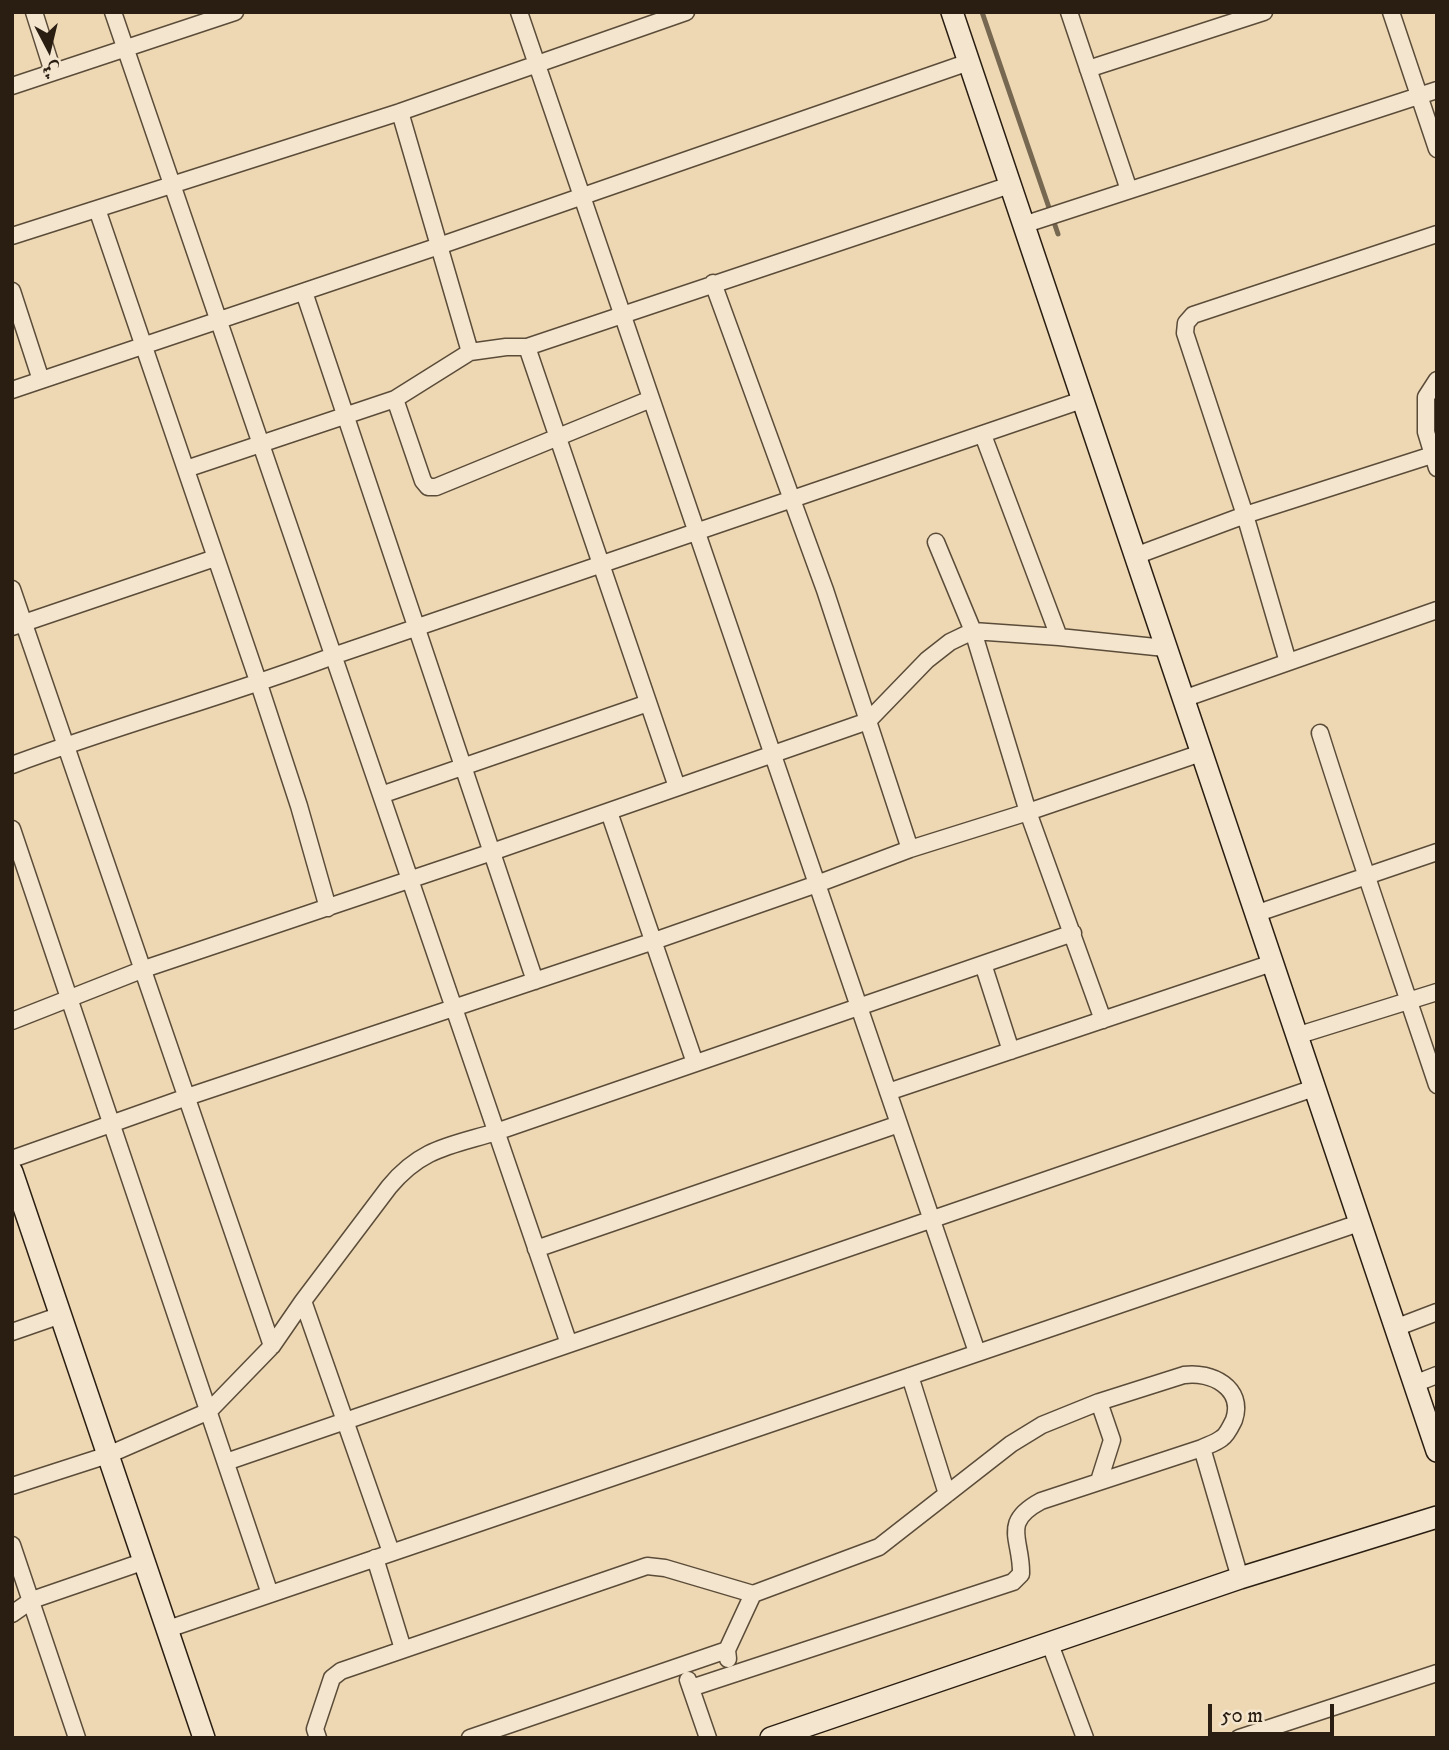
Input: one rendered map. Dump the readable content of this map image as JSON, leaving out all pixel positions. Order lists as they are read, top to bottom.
{
  "scale_bar": "50 m",
  "north": "bottom"
}
